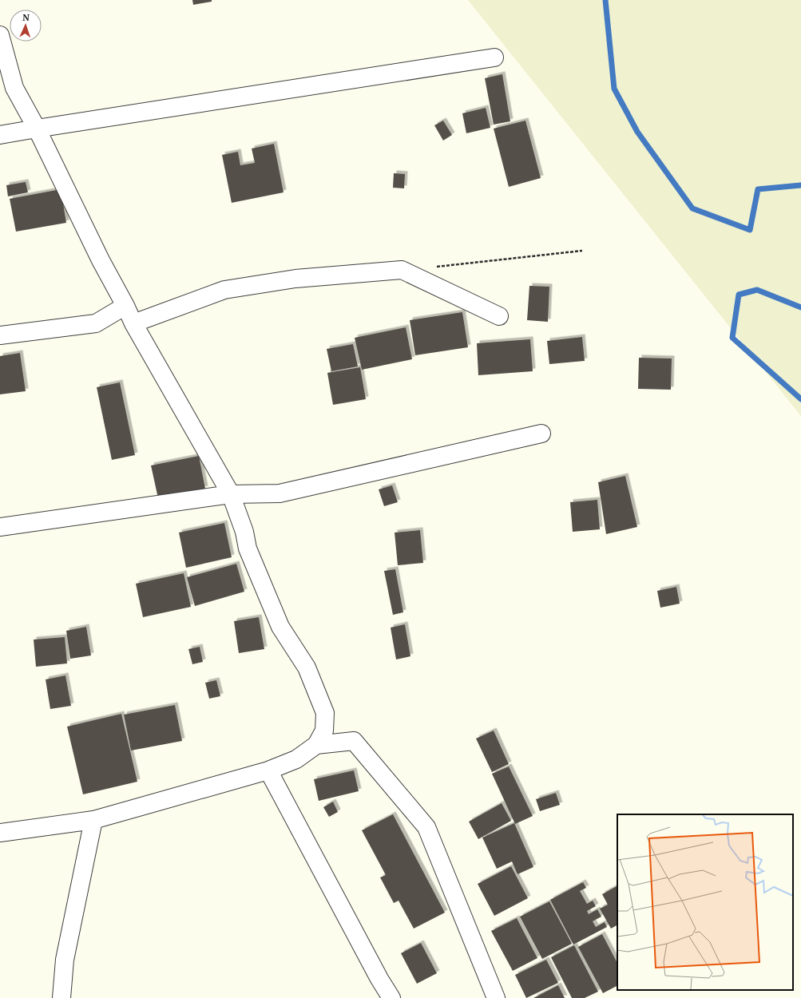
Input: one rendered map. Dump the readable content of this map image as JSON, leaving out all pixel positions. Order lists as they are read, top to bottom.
{
  "north": "top"
}
